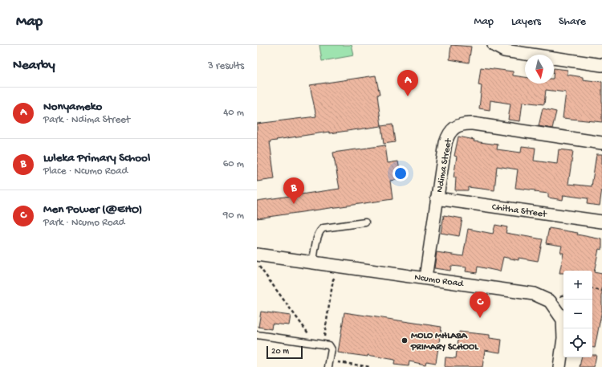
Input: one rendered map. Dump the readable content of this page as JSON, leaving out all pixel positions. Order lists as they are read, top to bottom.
{
  "streets": {
    "street": ["Ndima Street", "Chitha Street", "Ncumo Road"]
  },
  "crossings": [
    ["Ndima Street", "Chitha Street"],
    ["Ndima Street", "Ncumo Road"]
  ],
  "places": ["MOLO MHLABA PRIMARY SCHOOL"],
  "scale_bar": "20 m",
  "north": "bottom",
  "page": {
    "header": "Map",
    "nav": ["Map", "Layers", "Share"],
    "heading": ["Nearby", "3 results"],
    "pins": ["A", "B", "C"],
    "list": [
      {
        "mark": "A",
        "name": "Nonyameko",
        "note": "Park · Ndima Street",
        "value": "40 m"
      },
      {
        "mark": "B",
        "name": "Luleka Primary School",
        "note": "Place · Ncumo Road",
        "value": "60 m"
      },
      {
        "mark": "C",
        "name": "Men Power (@EHO)",
        "note": "Park · Ncumo Road",
        "value": "90 m"
      }
    ],
    "map_buttons": ["+", "−"],
    "scale": "20 m"
  }
}
